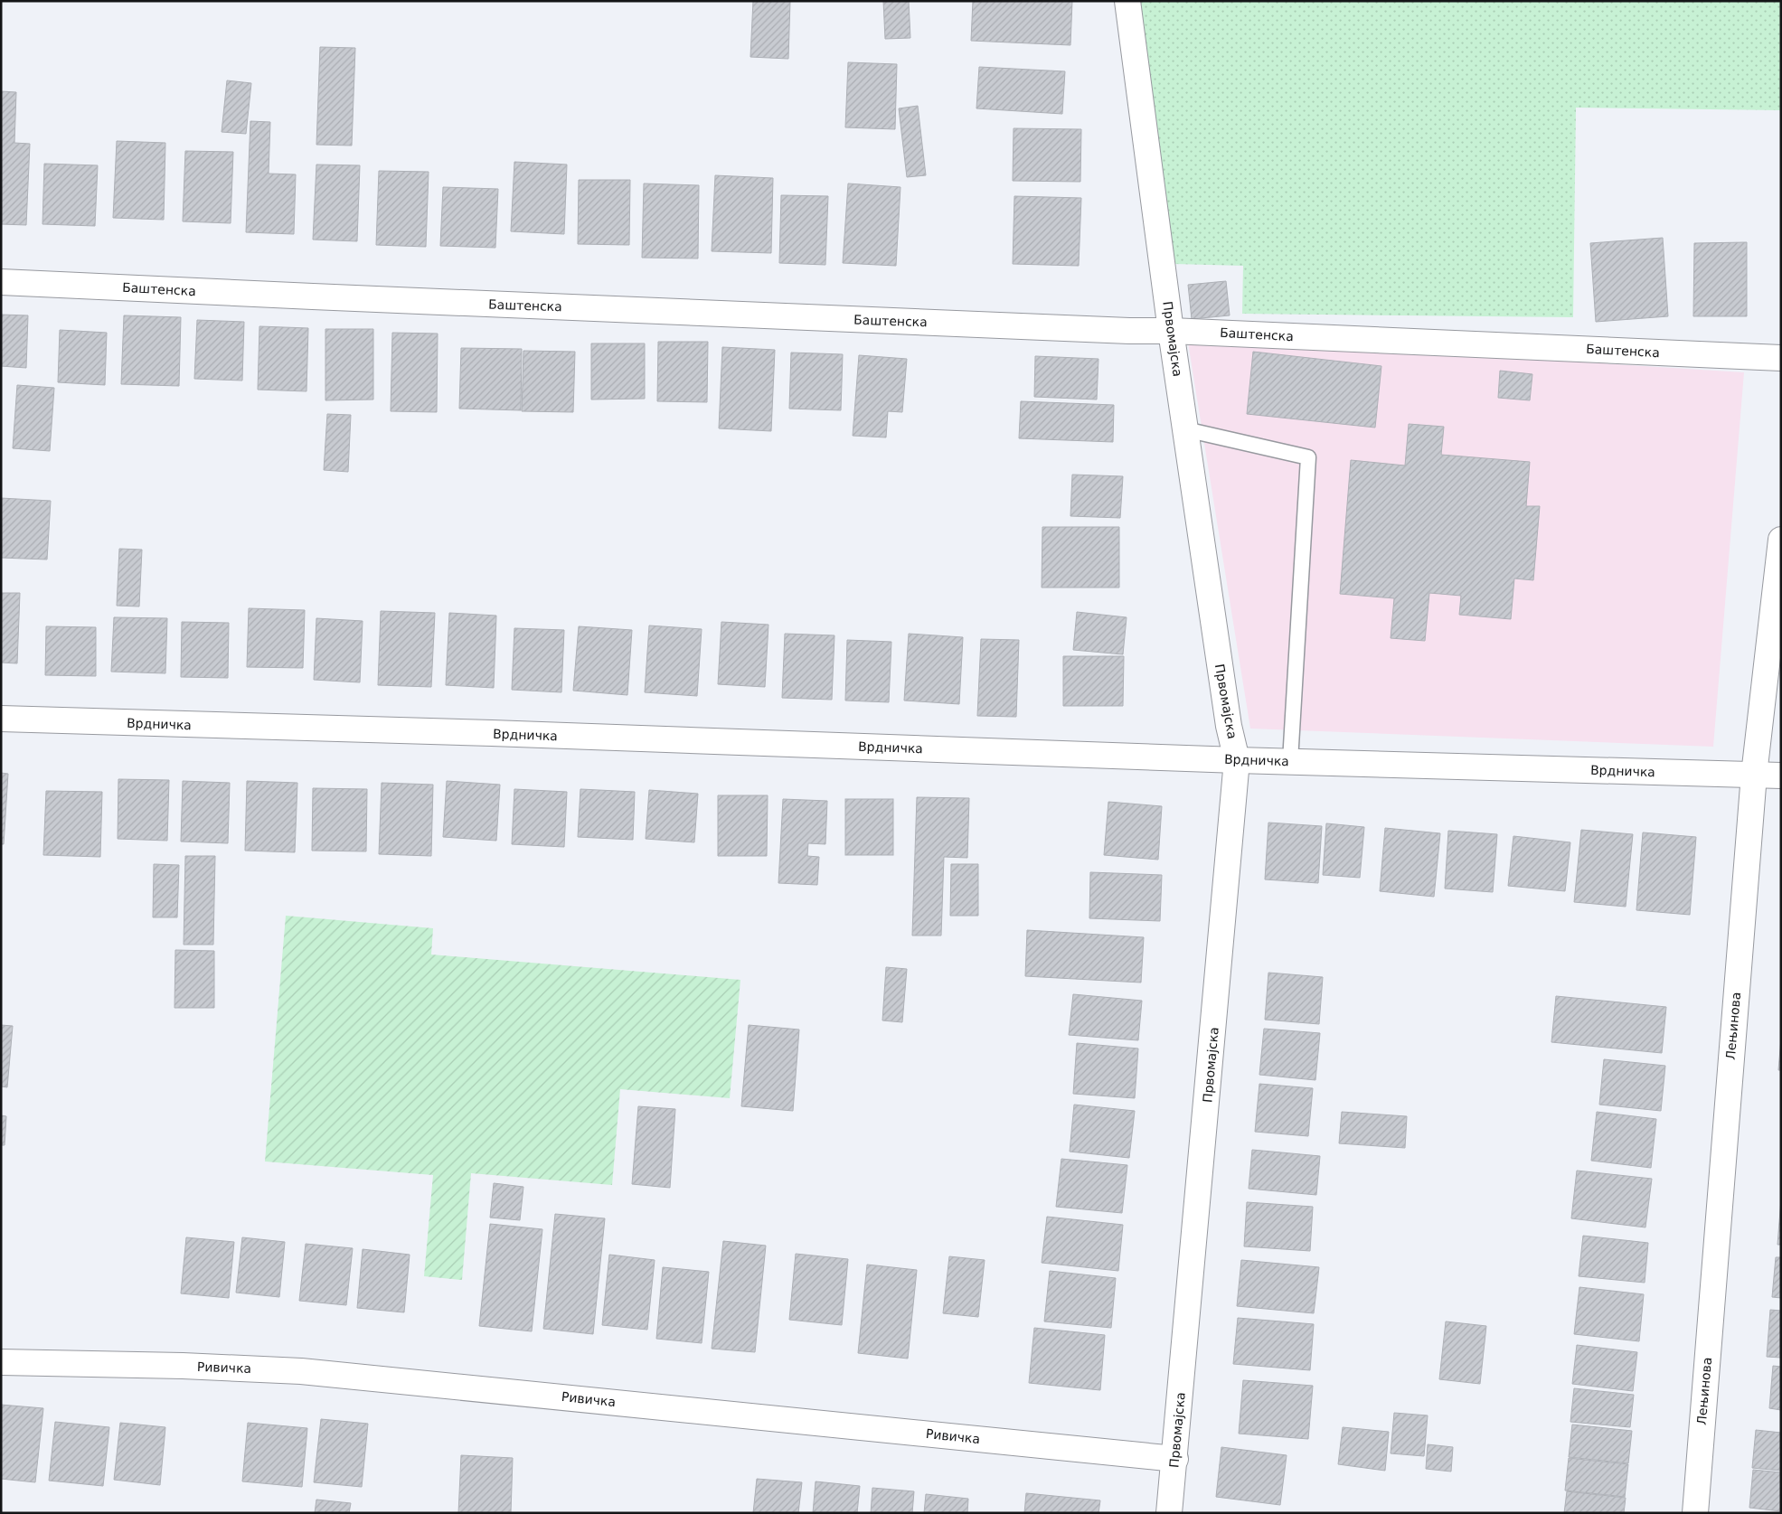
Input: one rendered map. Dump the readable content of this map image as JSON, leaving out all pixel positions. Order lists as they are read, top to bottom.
{
  "streets": {
    "street": [
      "Баштенска",
      "Првомајска",
      "Врдничка",
      "Лењинова",
      "Ривичка"
    ]
  },
  "crossings": [
    ["Баштенска", "Првомајска"],
    ["Првомајска", "Врдничка"],
    ["Првомајска", "Ривичка"],
    ["Врдничка", "Лењинова"]
  ]
}
